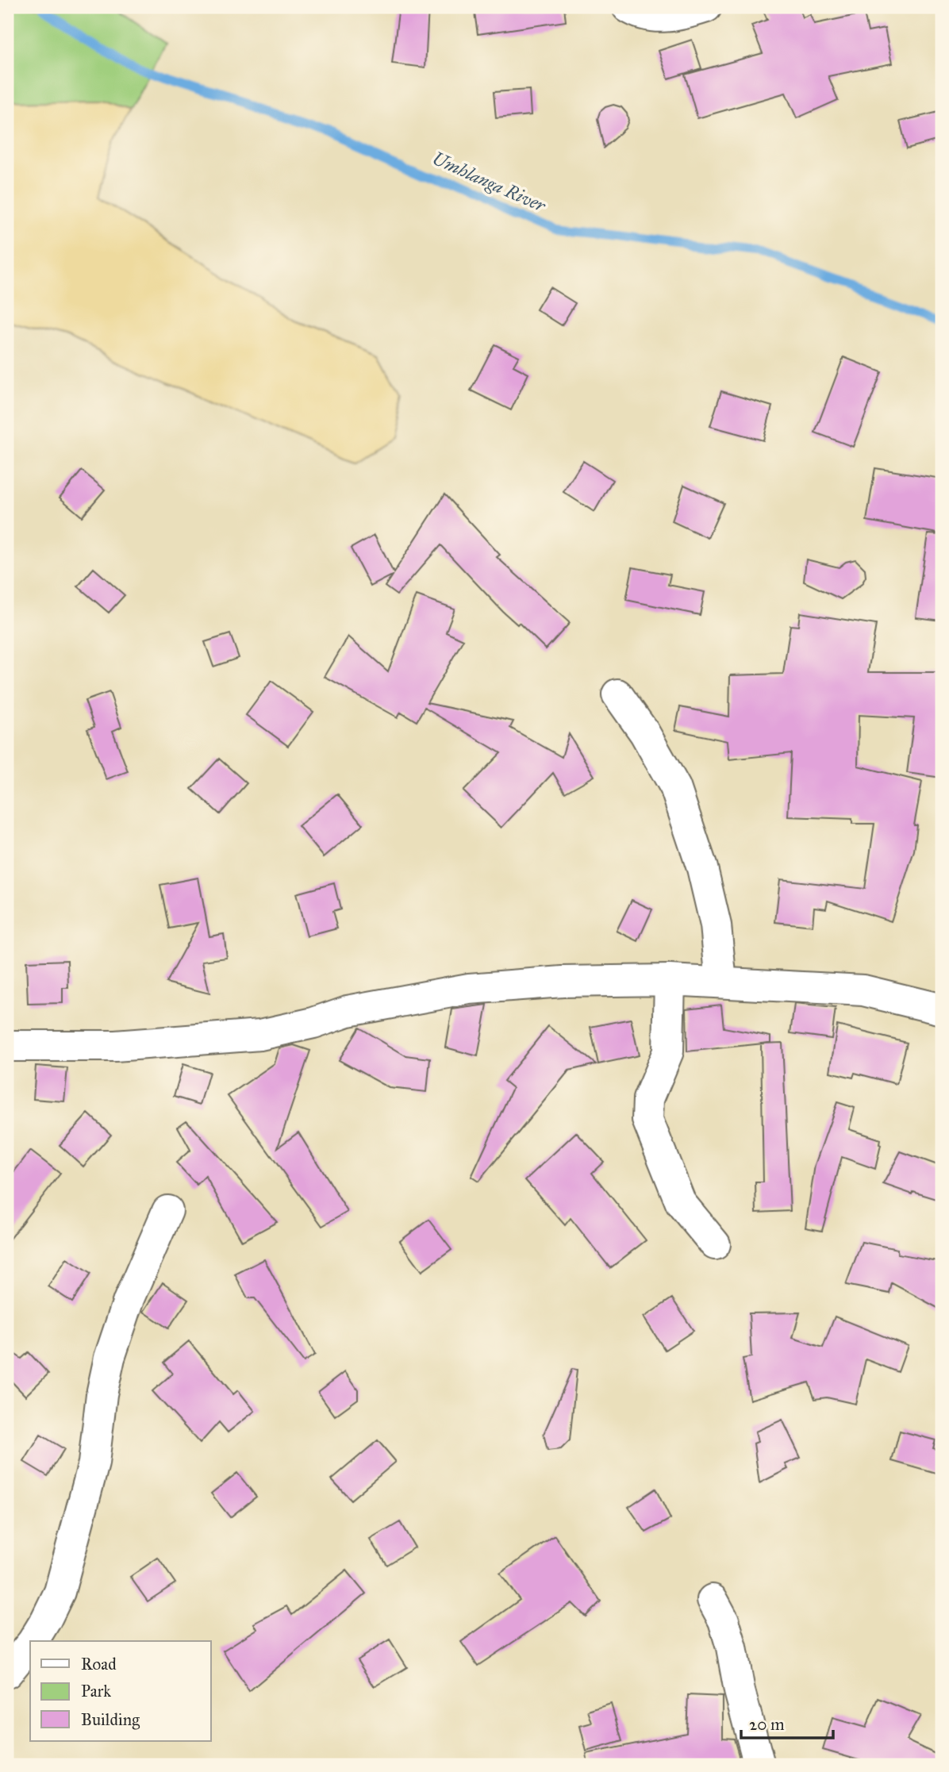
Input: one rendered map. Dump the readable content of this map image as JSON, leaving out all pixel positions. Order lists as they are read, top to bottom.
{
  "water": ["Umhlanga River"],
  "legend": ["Road", "Park", "Building"],
  "scale_bar": "20 m"
}
